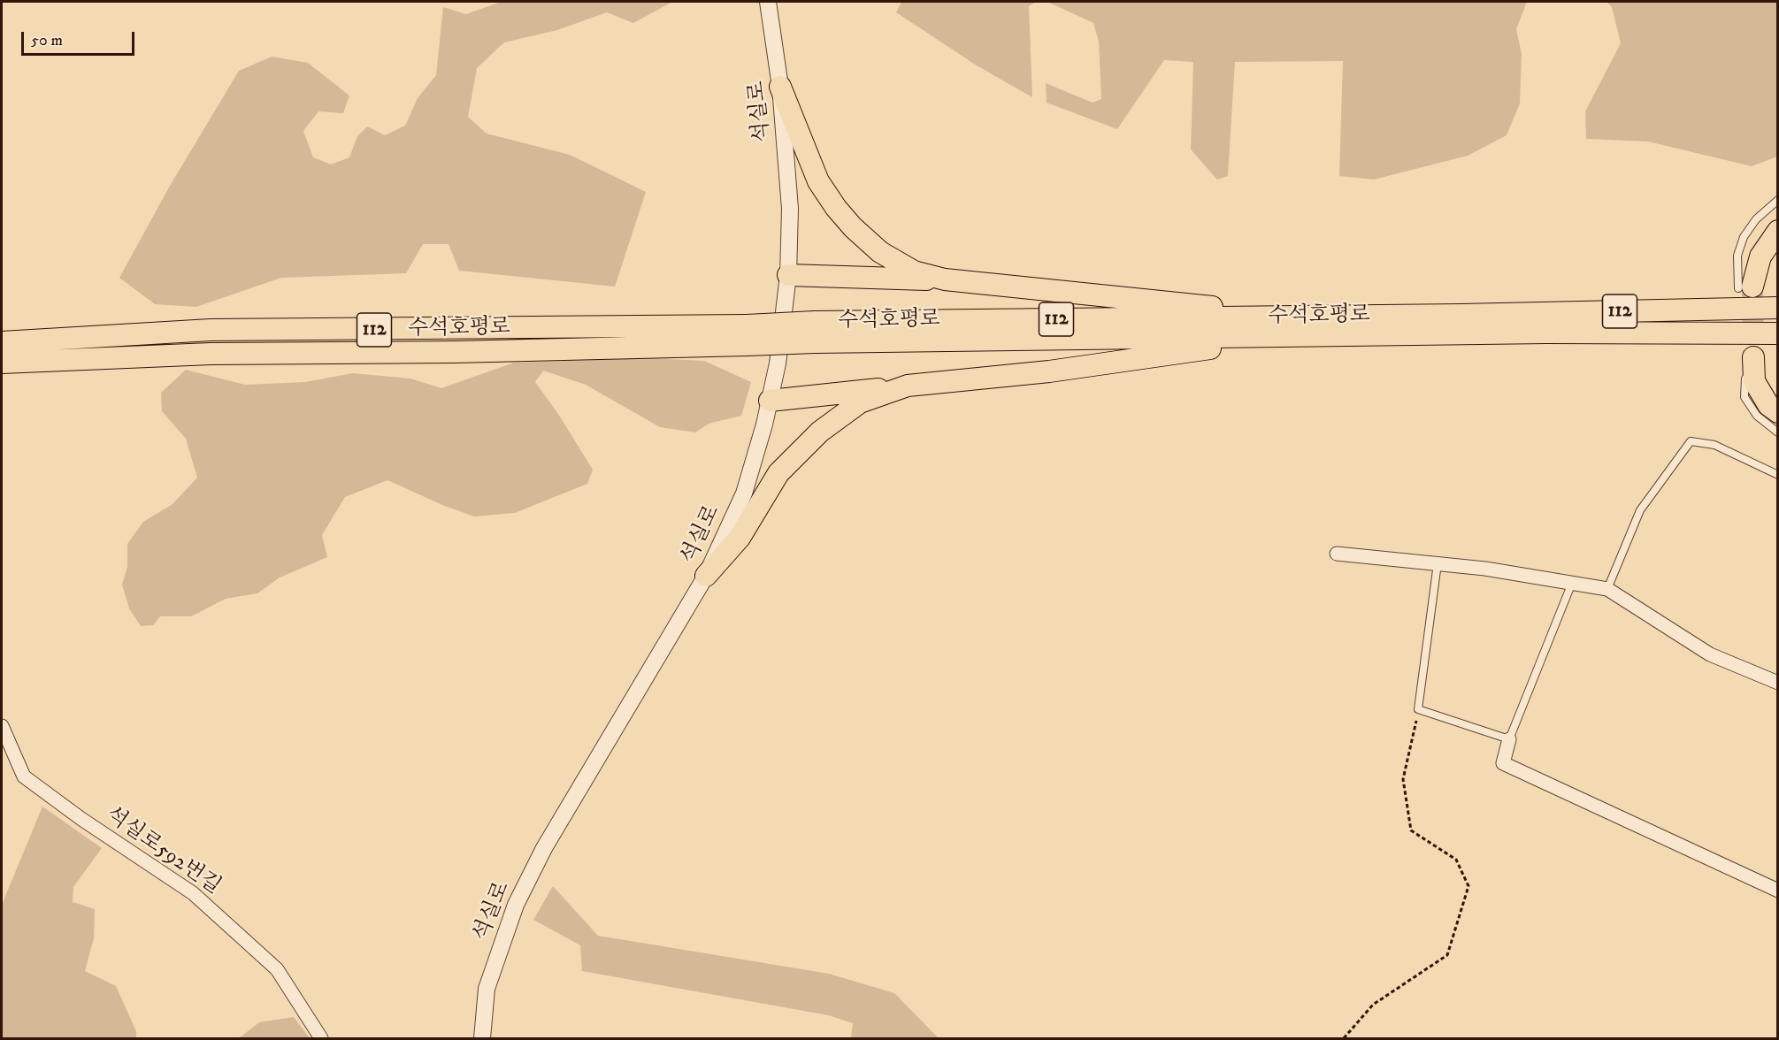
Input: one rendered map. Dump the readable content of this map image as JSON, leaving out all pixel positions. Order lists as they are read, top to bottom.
{
  "streets": {
    "highway": ["112", "수석호평로"],
    "street": ["석실로", "석실로592번길"]
  },
  "scale_bar": "50 m"
}
